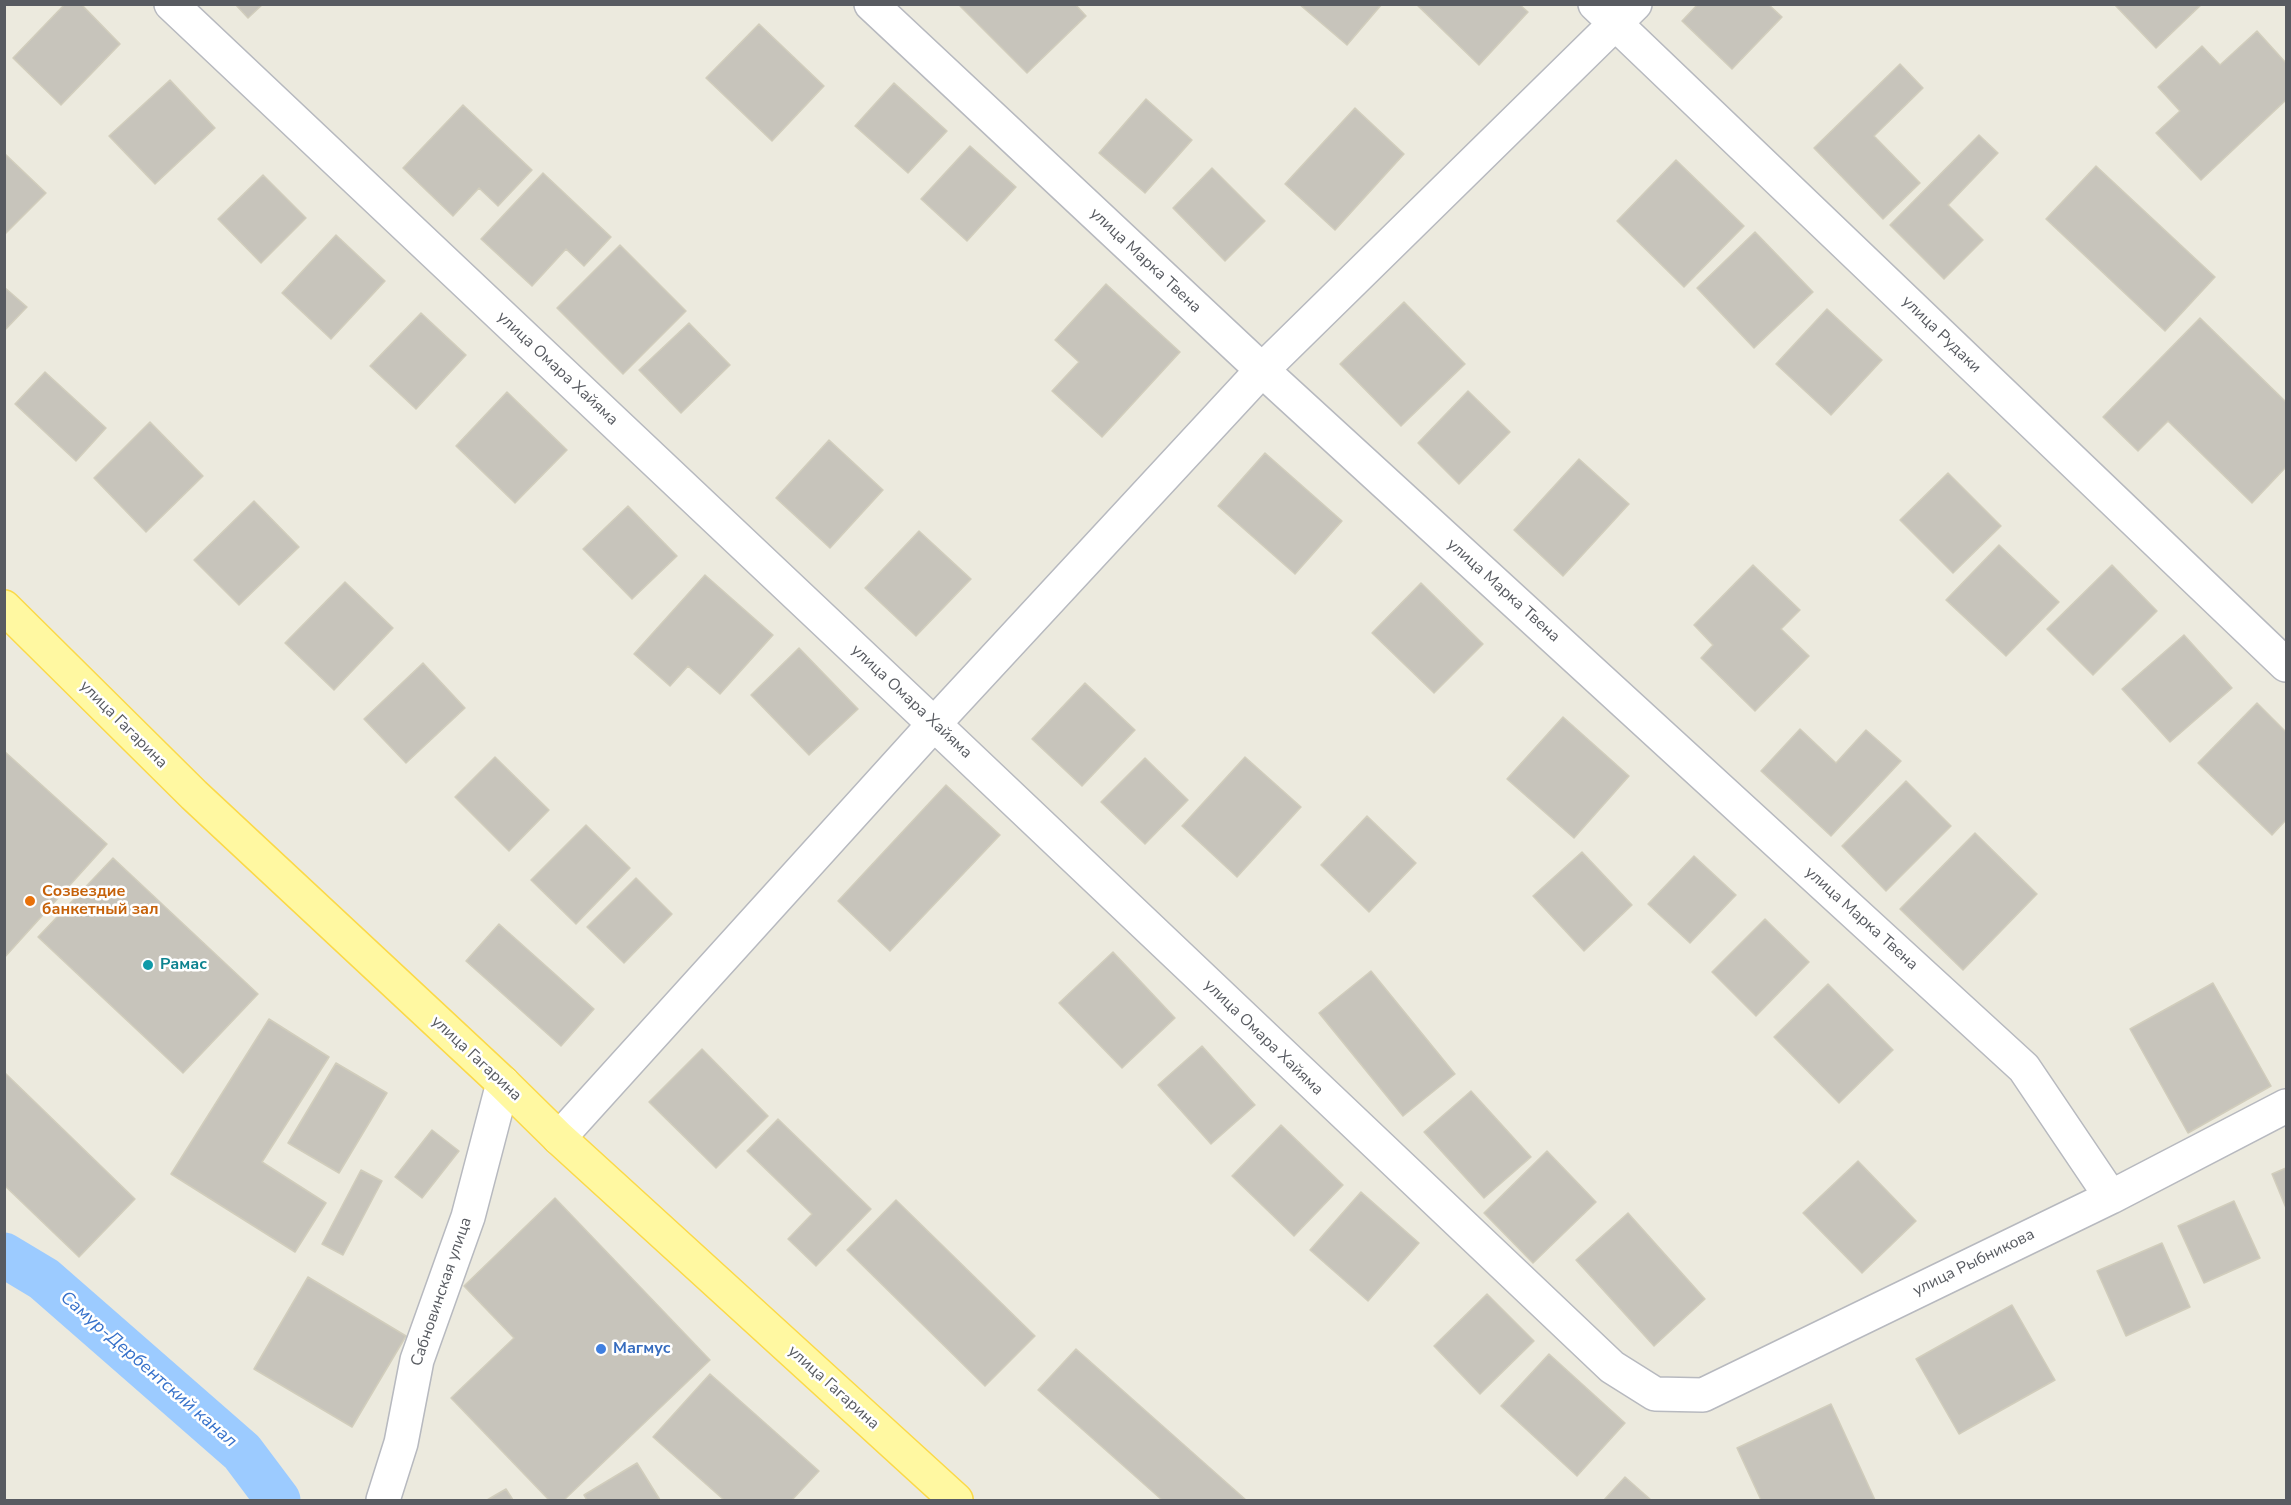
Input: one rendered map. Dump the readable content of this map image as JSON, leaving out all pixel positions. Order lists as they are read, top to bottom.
{
  "streets": {
    "main road": ["улица Гагарина"],
    "street": [
      "улица Марка Твена",
      "улица Рудаки",
      "улица Омара Хайяма",
      "улица Рыбникова",
      "Сабновинская улица"
    ]
  },
  "crossings": [
    ["улица Марка Твена", "улица Рыбникова"],
    ["улица Омара Хайяма", "улица Рыбникова"],
    ["улица Гагарина", "Сабновинская улица"]
  ],
  "water": ["Самур-Дербентский канал"],
  "places": ["Созвездие банкетный зал", "Рамас", "Магмус"]
}
